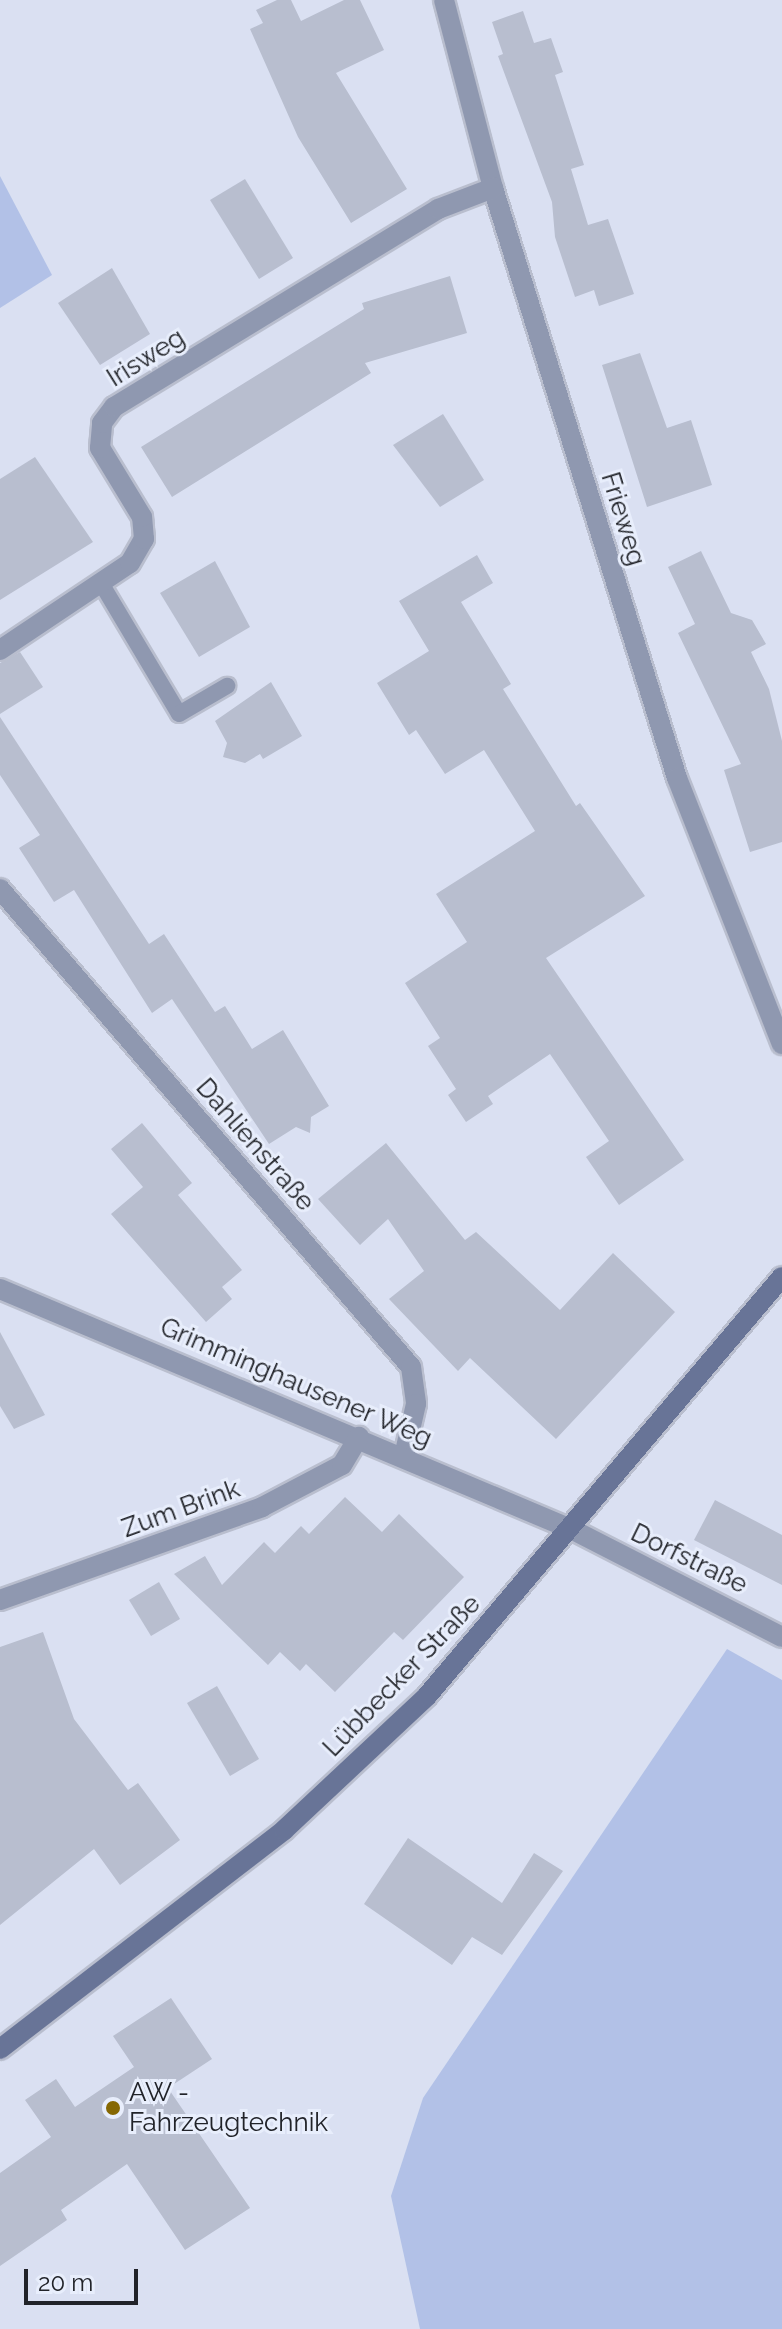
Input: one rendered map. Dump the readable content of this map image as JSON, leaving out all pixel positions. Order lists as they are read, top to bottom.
{
  "streets": {
    "main road": ["Lübbecker Straße"],
    "street": [
      "Irisweg",
      "Frieweg",
      "Dahlienstraße",
      "Grimminghausener Weg",
      "Zum Brink",
      "Dorfstraße"
    ]
  },
  "crossings": [
    ["Irisweg", "Frieweg"],
    ["Dahlienstraße", "Grimminghausener Weg"],
    ["Grimminghausener Weg", "Zum Brink"],
    ["Grimminghausener Weg", "Dorfstraße"],
    ["Grimminghausener Weg", "Lübbecker Straße"],
    ["Dorfstraße", "Lübbecker Straße"]
  ],
  "places": ["AW - Fahrzeugtechnik"],
  "scale_bar": "20 m"
}
